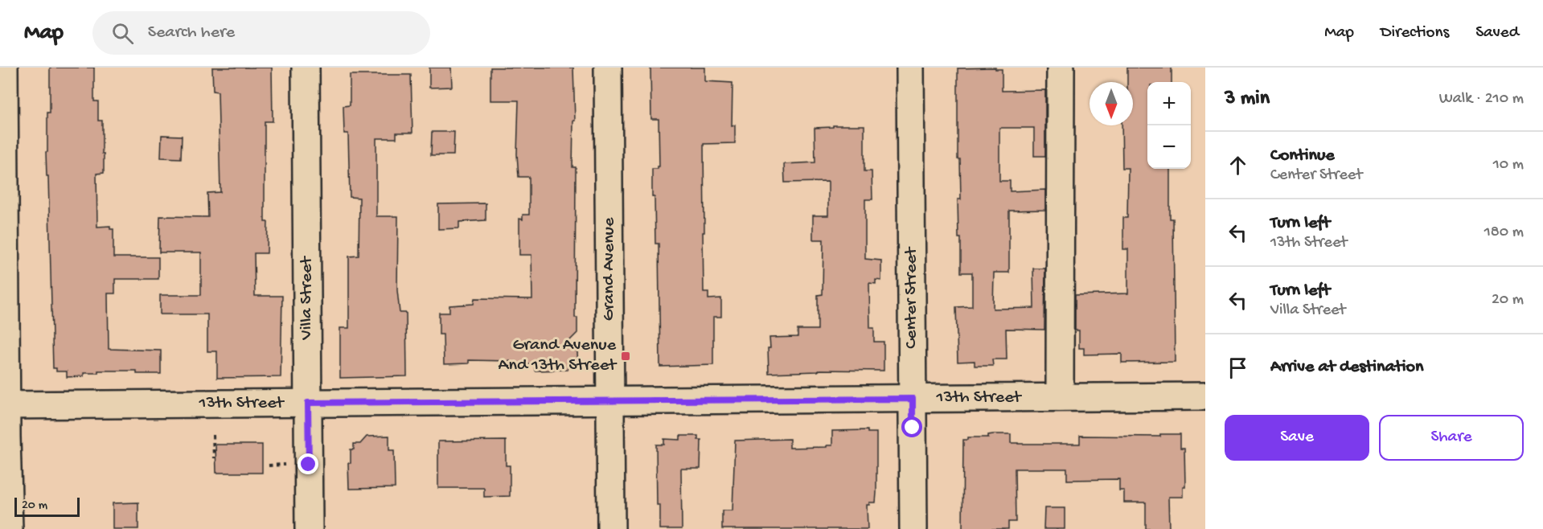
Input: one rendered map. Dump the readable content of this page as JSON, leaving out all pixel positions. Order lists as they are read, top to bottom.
{
  "streets": {
    "street": [
      "Grand Avenue",
      "Villa Street",
      "Center Street",
      "13th Street"
    ]
  },
  "crossings": [
    ["Grand Avenue", "13th Street"],
    ["Villa Street", "13th Street"],
    ["Center Street", "13th Street"]
  ],
  "places": {
    "transit": ["Grand Avenue And 13th Street"]
  },
  "scale_bar": "20 m",
  "north": "bottom",
  "page": {
    "header": "Map",
    "search": "Search here",
    "nav": ["Map", "Directions", "Saved"],
    "heading": ["3 min", "Walk · 210 m"],
    "map_buttons": ["+", "−"],
    "list": [
      ["Continue", "Center Street", "10 m"],
      ["Turn left", "13th Street", "180 m"],
      ["Turn left", "Villa Street", "20 m"],
      "Arrive at destination"
    ],
    "buttons": ["Save", "Share"],
    "scale": "20 m"
  }
}
